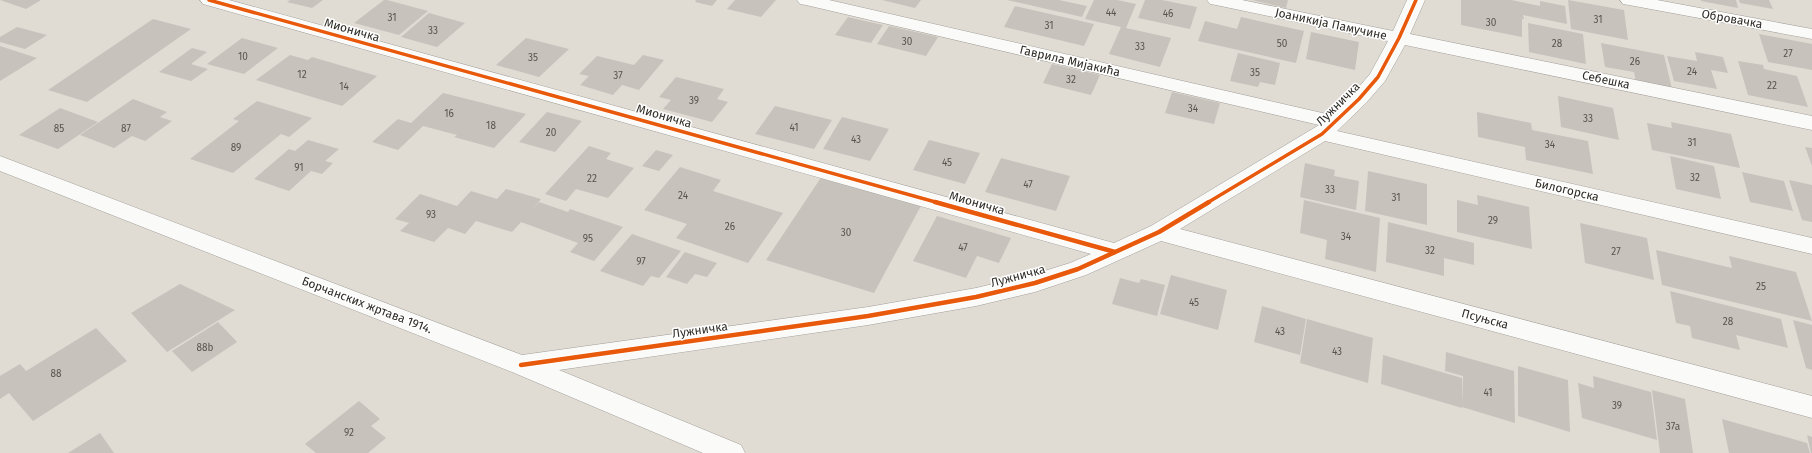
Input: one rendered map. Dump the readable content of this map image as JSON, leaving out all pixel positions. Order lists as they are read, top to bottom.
{
  "streets": {
    "street": [
      "Обровачка",
      "Јоаникија Памучине",
      "Мионичка",
      "Гаврила Мијакића",
      "Себешка",
      "Лужничка",
      "Билогорска",
      "Борчанских жртава 1914.",
      "Псуњска"
    ]
  },
  "crossings": [
    ["Јоаникија Памучине", "Себешка"],
    ["Јоаникија Памучине", "Лужничка"],
    ["Мионичка", "Лужничка"],
    ["Гаврила Мијакића", "Лужничка"],
    ["Гаврила Мијакића", "Билогорска"],
    ["Себешка", "Лужничка"],
    ["Лужничка", "Билогорска"],
    ["Лужничка", "Борчанских жртава 1914."],
    ["Лужничка", "Псуњска"]
  ],
  "house_numbers": [
    "44",
    "46",
    "31",
    "31",
    "30",
    "31",
    "33",
    "30",
    "50",
    "28",
    "33",
    "27",
    "10",
    "35",
    "26",
    "24",
    "35",
    "12",
    "37",
    "32",
    "22",
    "14",
    "39",
    "34",
    "16",
    "33",
    "18",
    "41",
    "85",
    "87",
    "20",
    "43",
    "31",
    "34",
    "89",
    "45",
    "91",
    "32",
    "22",
    "47",
    "33",
    "24",
    "31",
    "93",
    "29",
    "26",
    "30",
    "34",
    "95",
    "47",
    "32",
    "27",
    "97",
    "25",
    "45",
    "28",
    "43",
    "88b",
    "43",
    "88",
    "41",
    "39",
    "37a",
    "92"
  ]
}
